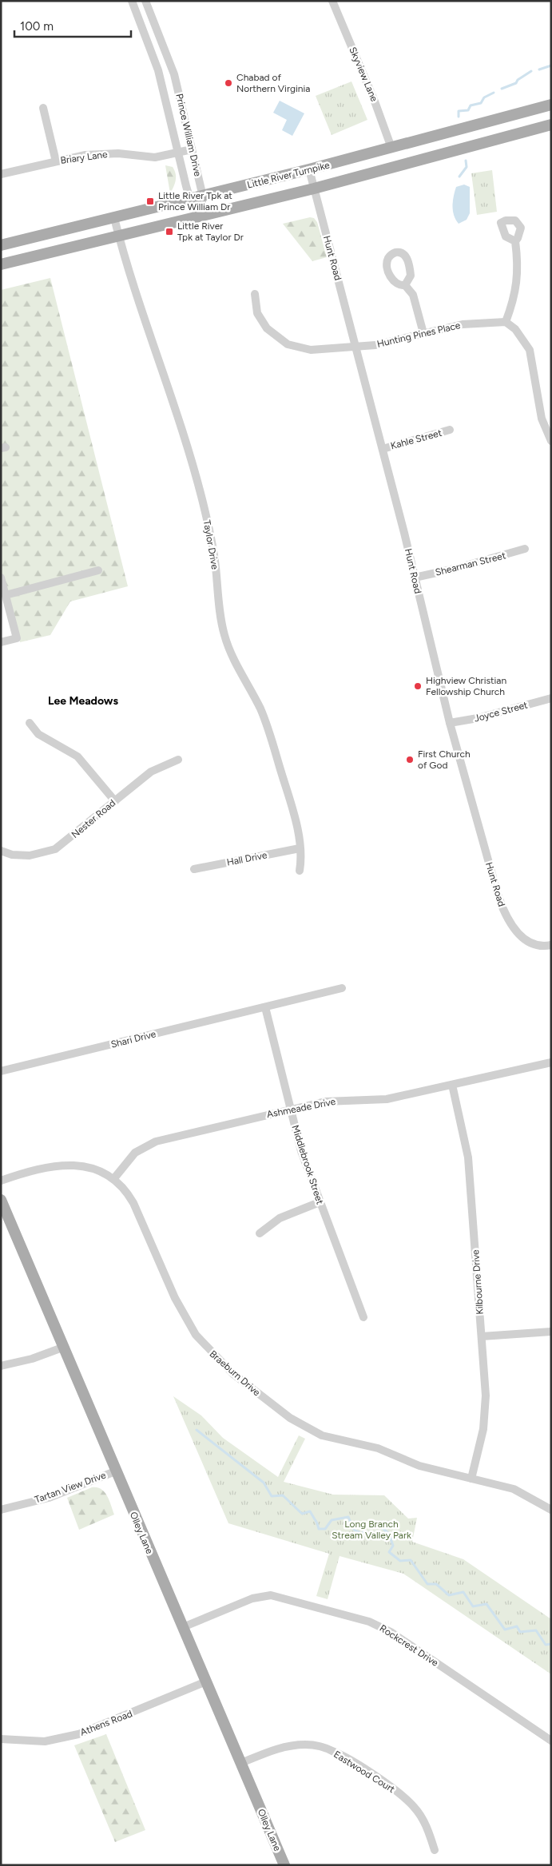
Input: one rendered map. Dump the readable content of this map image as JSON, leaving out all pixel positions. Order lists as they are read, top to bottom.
{
  "streets": {
    "main road": ["Little River Turnpike", "Olley Lane"],
    "street": [
      "Skyview Lane",
      "Prince William Drive",
      "Briary Lane",
      "Hunt Road",
      "Hunting Pines Place",
      "Kahle Street",
      "Taylor Drive",
      "Shearman Street",
      "Joyce Street",
      "Nester Road",
      "Hall Drive",
      "Shari Drive",
      "Ashmeade Drive",
      "Middlebrook Street",
      "Kilbourne Drive",
      "Braeburn Drive",
      "Tartan View Drive",
      "Rockcrest Drive",
      "Athens Road",
      "Eastwood Court"
    ]
  },
  "crossings": [
    ["Skyview Lane", "Little River Turnpike"],
    ["Prince William Drive", "Briary Lane"],
    ["Prince William Drive", "Little River Turnpike"],
    ["Little River Turnpike", "Hunt Road"],
    ["Little River Turnpike", "Taylor Drive"],
    ["Hunt Road", "Hunting Pines Place"],
    ["Hunt Road", "Kahle Street"],
    ["Hunt Road", "Shearman Street"],
    ["Hunt Road", "Joyce Street"],
    ["Taylor Drive", "Hall Drive"],
    ["Shari Drive", "Middlebrook Street"],
    ["Ashmeade Drive", "Middlebrook Street"],
    ["Ashmeade Drive", "Kilbourne Drive"],
    ["Ashmeade Drive", "Braeburn Drive"],
    ["Kilbourne Drive", "Braeburn Drive"],
    ["Tartan View Drive", "Olley Lane"],
    ["Olley Lane", "Rockcrest Drive"],
    ["Olley Lane", "Athens Road"],
    ["Olley Lane", "Eastwood Court"]
  ],
  "districts": ["Lee Meadows"],
  "parks": ["Long Branch Stream Valley Park"],
  "places": {
    "other": ["Chabad of Northern Virginia", "Highview Christian Fellowship Church", "First Church of God"],
    "transit": ["Little River Tpk at Prince William Dr", "Little River Tpk at Taylor Dr"]
  },
  "scale_bar": "100 m"
}
